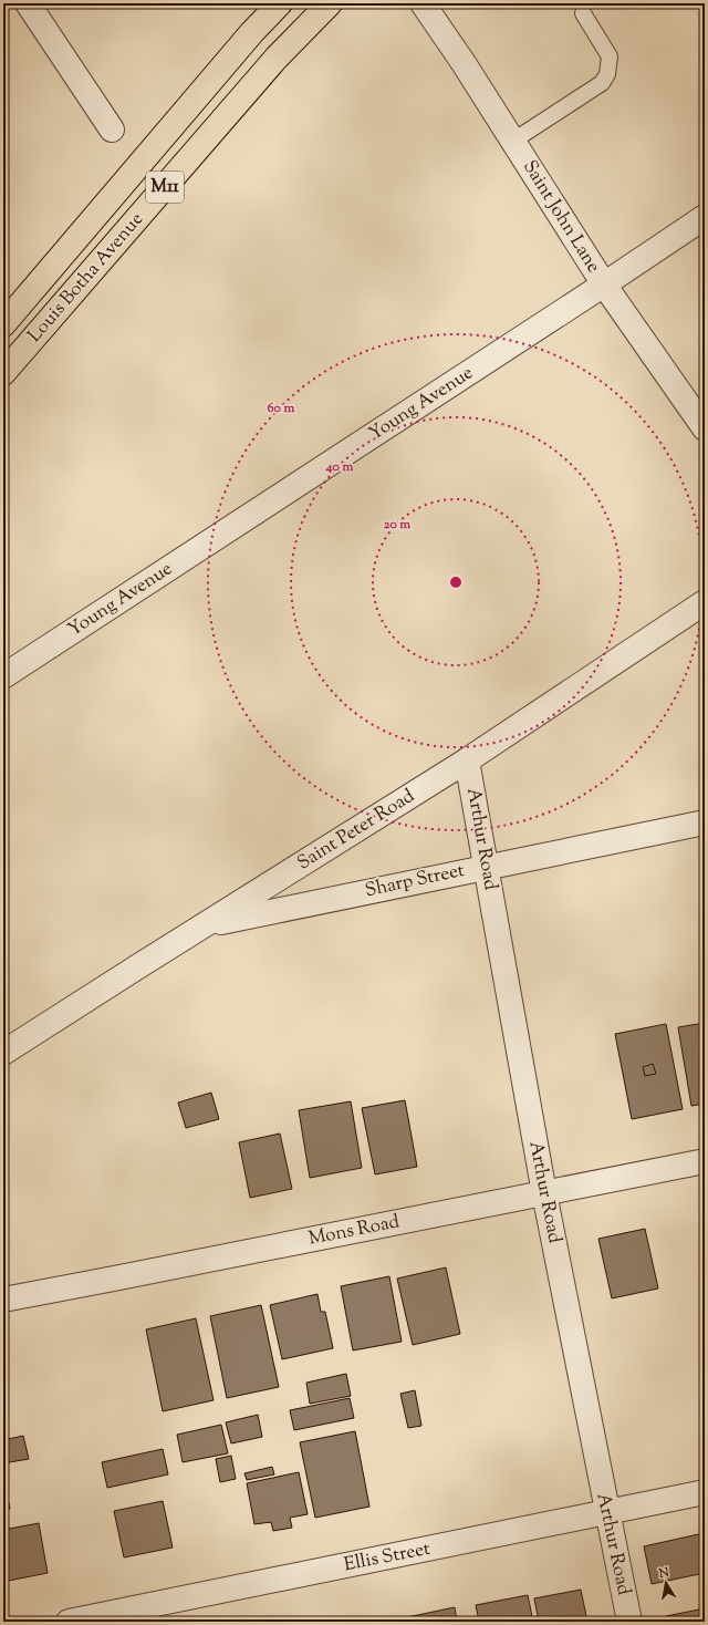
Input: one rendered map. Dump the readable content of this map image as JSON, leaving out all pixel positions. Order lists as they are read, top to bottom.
{
  "streets": {
    "main road": ["M11", "Louis Botha Avenue"],
    "street": [
      "Saint John Lane",
      "Young Avenue",
      "Saint Peter Road",
      "Arthur Road",
      "Sharp Street",
      "Mons Road",
      "Ellis Street"
    ]
  },
  "crossings": [
    ["Saint John Lane", "Young Avenue"],
    ["Saint Peter Road", "Arthur Road"],
    ["Saint Peter Road", "Sharp Street"],
    ["Arthur Road", "Sharp Street"],
    ["Arthur Road", "Mons Road"],
    ["Arthur Road", "Ellis Street"]
  ],
  "north": "top",
  "rings": ["60 m", "40 m", "20 m"]
}
